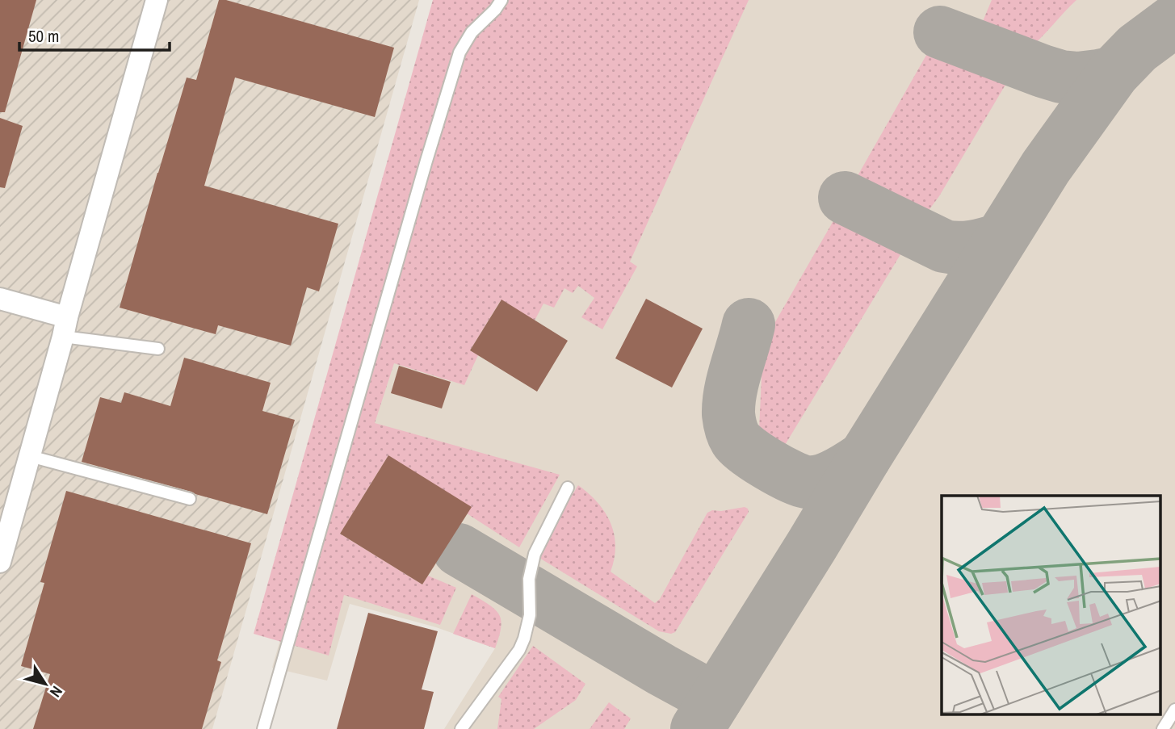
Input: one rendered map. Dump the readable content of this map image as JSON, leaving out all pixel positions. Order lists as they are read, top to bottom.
{
  "scale_bar": "50 m",
  "north": "bottom right"
}
